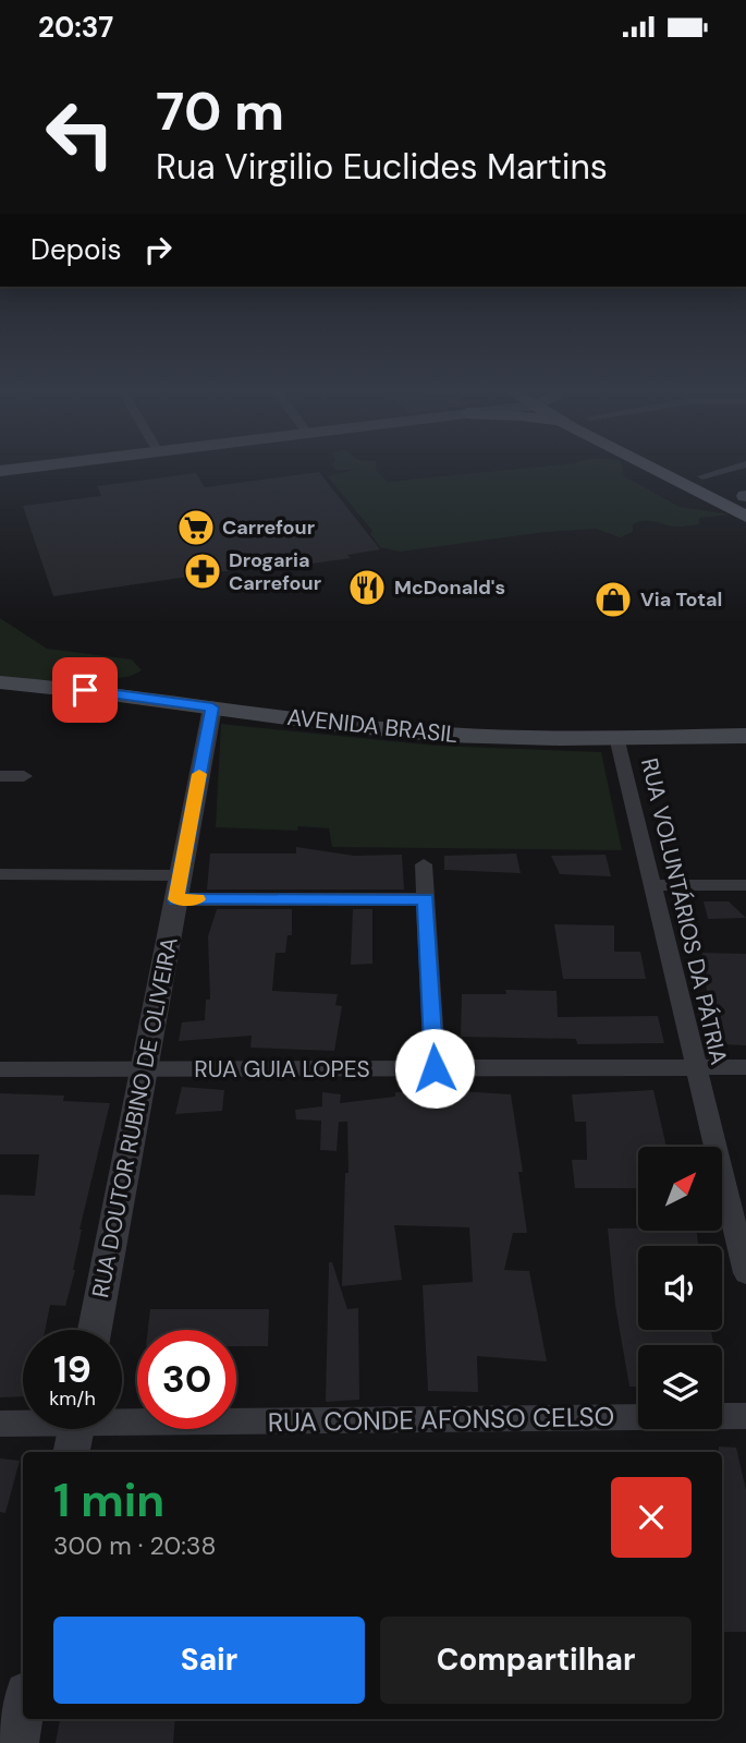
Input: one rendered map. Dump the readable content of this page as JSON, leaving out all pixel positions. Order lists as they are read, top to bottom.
{
  "streets": {
    "main road": ["AVENIDA BRASIL"],
    "street": [
      "RUA VOLUNTÁRIOS DA PÁTRIA",
      "RUA GUIA LOPES",
      "RUA DOUTOR RUBINO DE OLIVEIRA",
      "RUA CONDE AFONSO CELSO"
    ]
  },
  "crossings": [
    ["AVENIDA BRASIL", "RUA VOLUNTÁRIOS DA PÁTRIA"],
    ["AVENIDA BRASIL", "RUA DOUTOR RUBINO DE OLIVEIRA"],
    ["RUA VOLUNTÁRIOS DA PÁTRIA", "RUA GUIA LOPES"],
    ["RUA GUIA LOPES", "RUA DOUTOR RUBINO DE OLIVEIRA"]
  ],
  "places": {
    "supermarket": ["Carrefour"],
    "pharmacy": ["Drogaria Carrefour"],
    "restaurant": ["McDonald's"],
    "shop": ["Via Total"]
  },
  "north": "top right",
  "page": {
    "status": "20:37",
    "turn": ["70 m", "Rua Virgilio Euclides Martins"],
    "then": "Depois",
    "speed": "19 km/h",
    "limit": "30",
    "heading": ["1 min", "300 m · 20:38"],
    "buttons": ["Sair", "Compartilhar"]
  }
}
